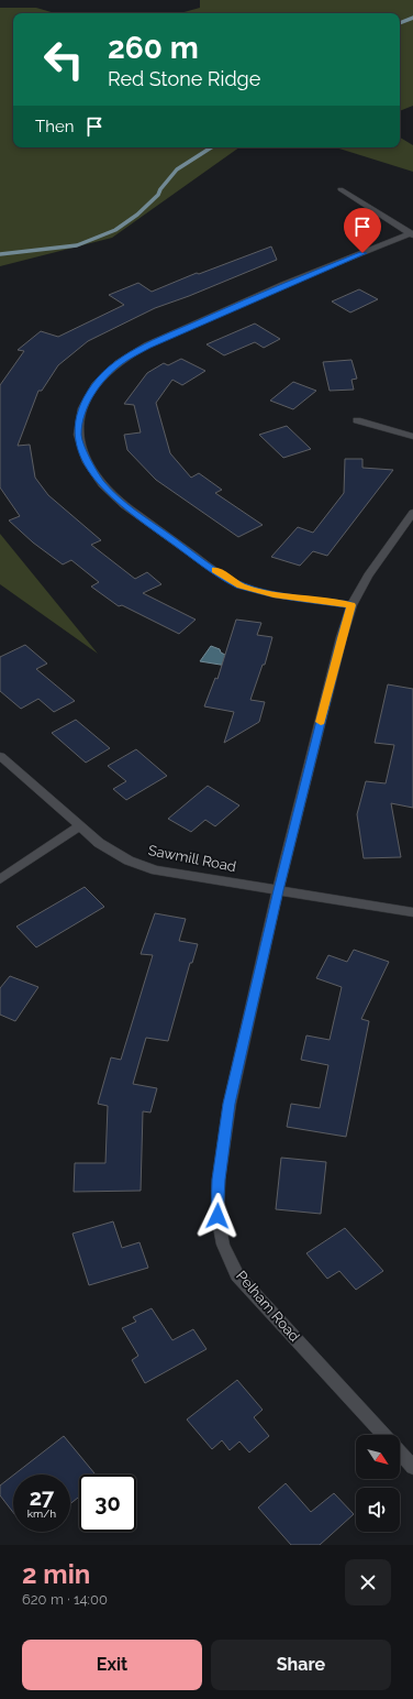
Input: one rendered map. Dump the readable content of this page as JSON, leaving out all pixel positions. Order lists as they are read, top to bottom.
{
  "streets": {
    "street": ["Sawmill Road", "Pelham Road"]
  },
  "crossings": [
    ["Sawmill Road", "Pelham Road"]
  ],
  "north": "bottom right",
  "page": {
    "turn": ["260 m", "Red Stone Ridge"],
    "then": "Then",
    "speed": "27 km/h",
    "limit": "30",
    "heading": ["2 min", "620 m · 14:00"],
    "buttons": ["Exit", "Share"]
  }
}
